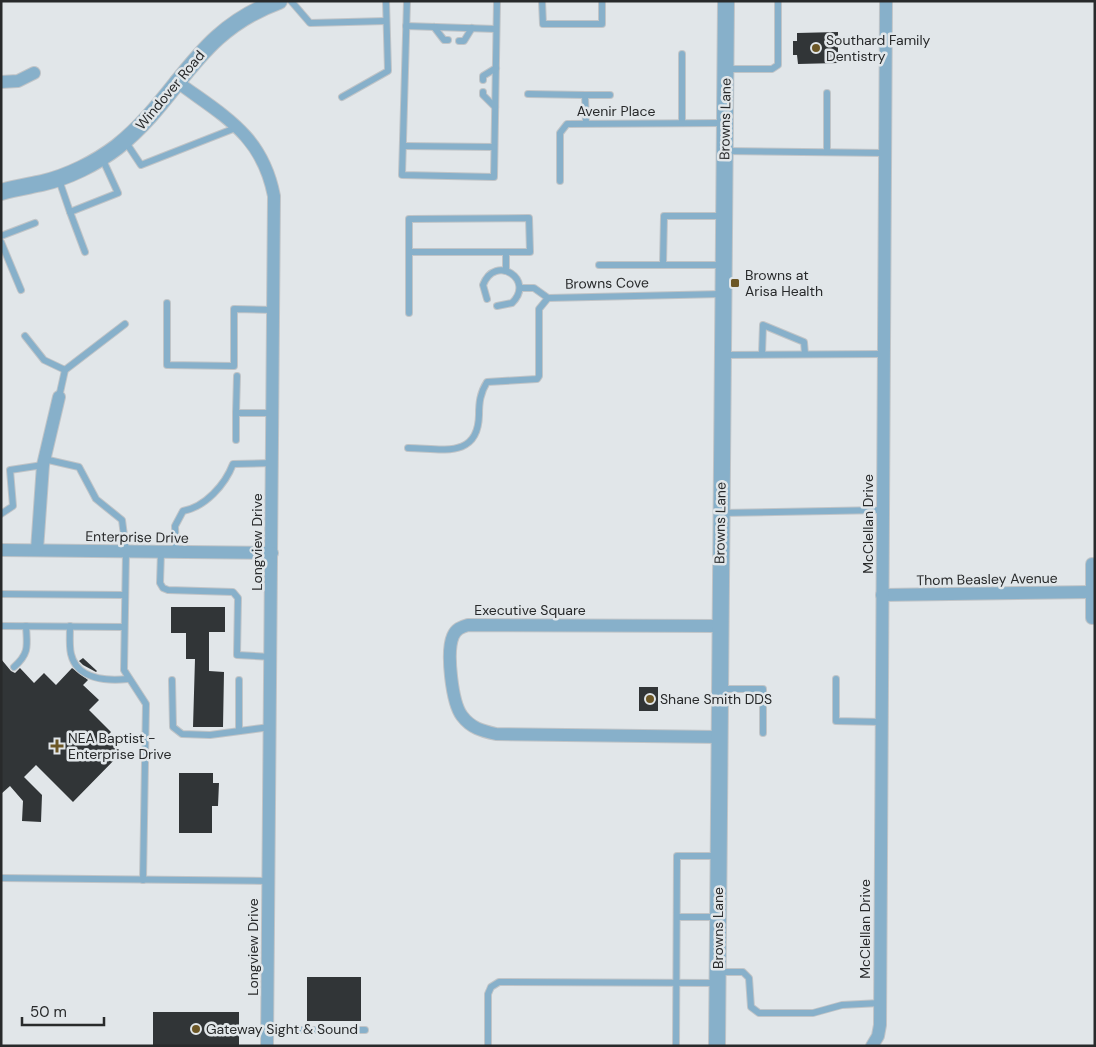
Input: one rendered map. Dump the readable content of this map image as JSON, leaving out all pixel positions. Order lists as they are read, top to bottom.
{
  "streets": {
    "street": [
      "Windover Road",
      "Browns Lane",
      "McClellan Drive",
      "Enterprise Drive",
      "Longview Drive",
      "Thom Beasley Avenue",
      "Executive Square"
    ],
    "lane": ["Avenir Place", "Browns Cove"]
  },
  "crossings": [
    ["Windover Road", "Longview Drive"],
    ["Avenir Place", "Browns Lane"],
    ["Browns Lane", "Browns Cove"],
    ["Browns Lane", "Executive Square"],
    ["McClellan Drive", "Thom Beasley Avenue"],
    ["Enterprise Drive", "Longview Drive"]
  ],
  "places": {
    "other": ["Southard Family Dentistry", "Shane Smith DDS", "Gateway Sight & Sound"],
    "transit": ["Browns at Arisa Health"],
    "health": ["NEA Baptist - Enterprise Drive"]
  },
  "scale_bar": "50 m"
}
